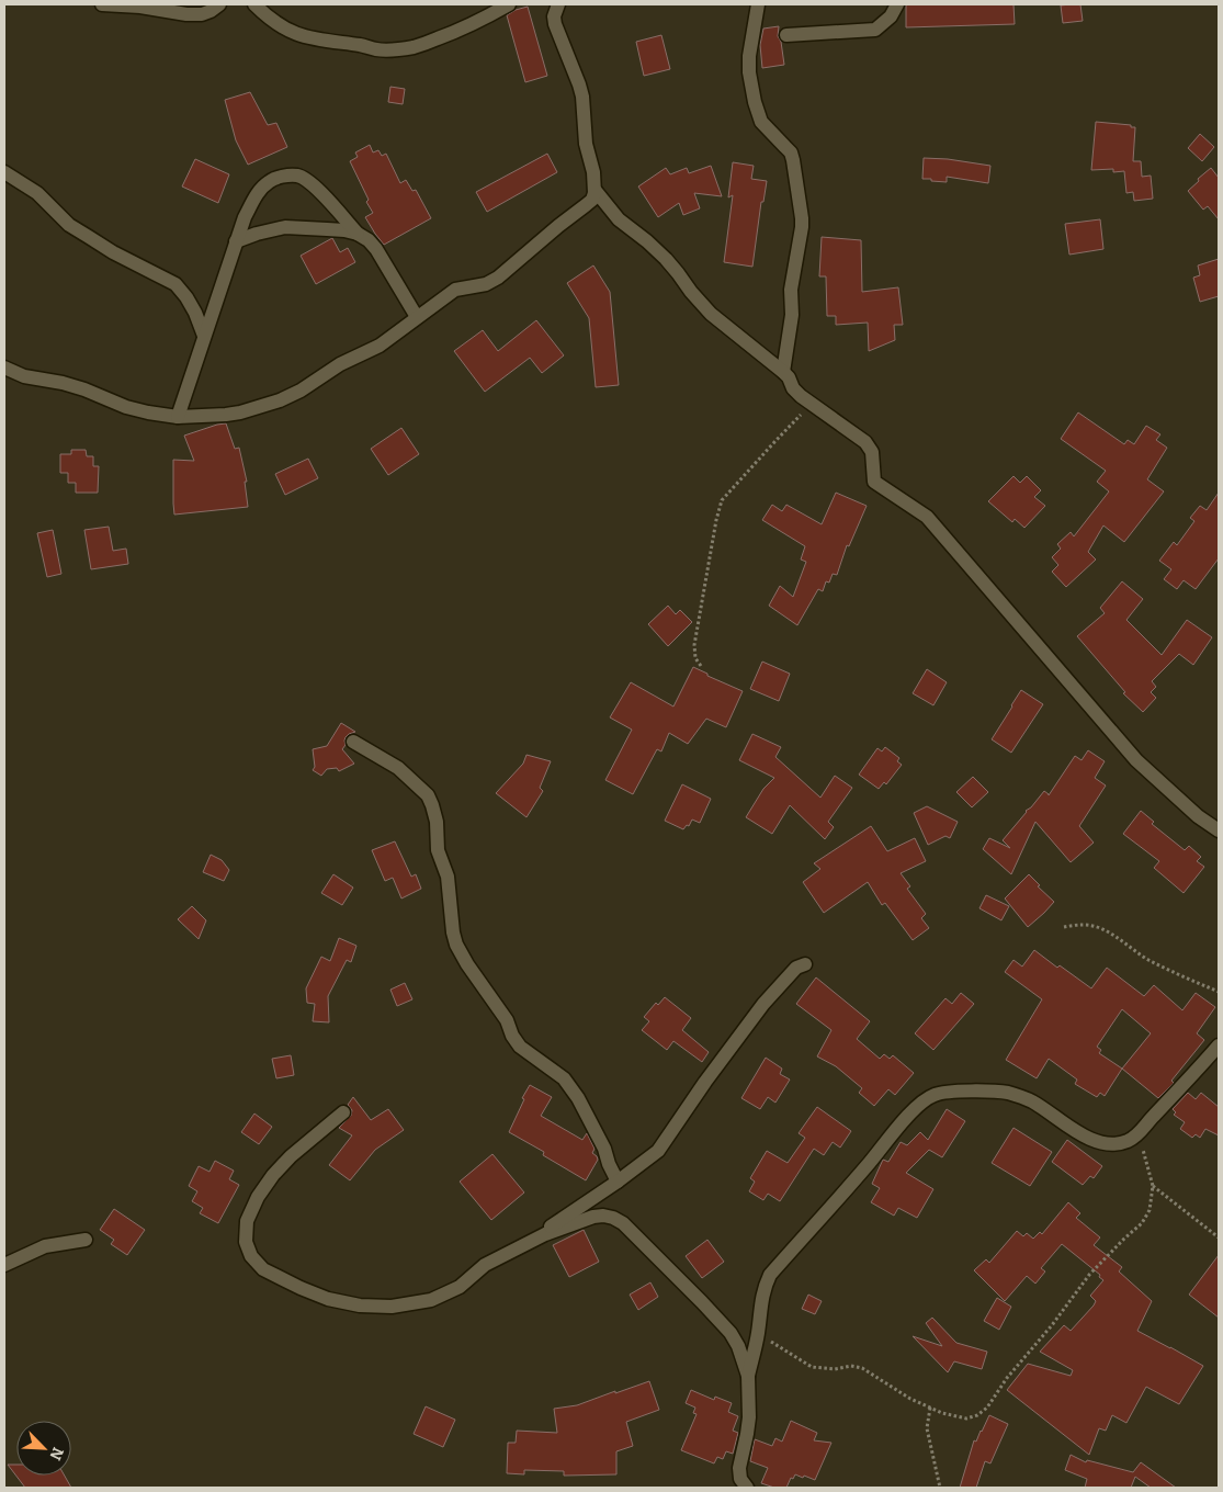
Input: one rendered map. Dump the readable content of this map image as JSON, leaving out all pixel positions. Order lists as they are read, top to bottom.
{
  "north": "bottom right"
}
